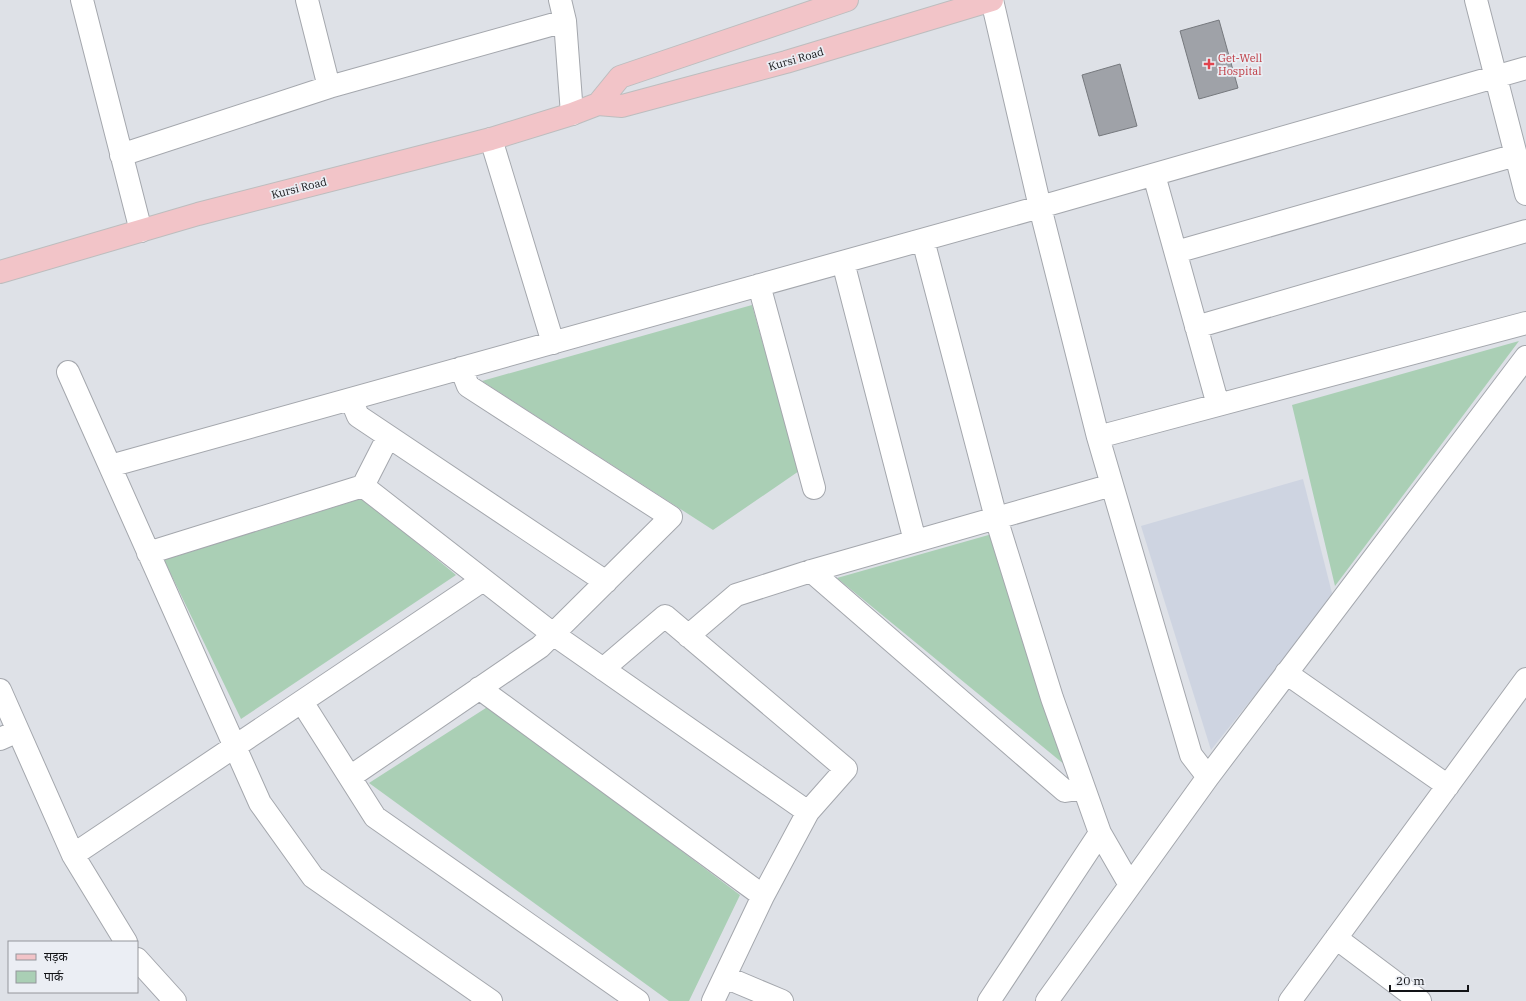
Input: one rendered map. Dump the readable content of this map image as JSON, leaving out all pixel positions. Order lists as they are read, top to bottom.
{
  "streets": {
    "main road": ["Kursi Road"]
  },
  "places": {
    "health": ["Get-Well Hospital"]
  },
  "legend": ["सड़क", "पार्क"],
  "scale_bar": "20 m"
}
